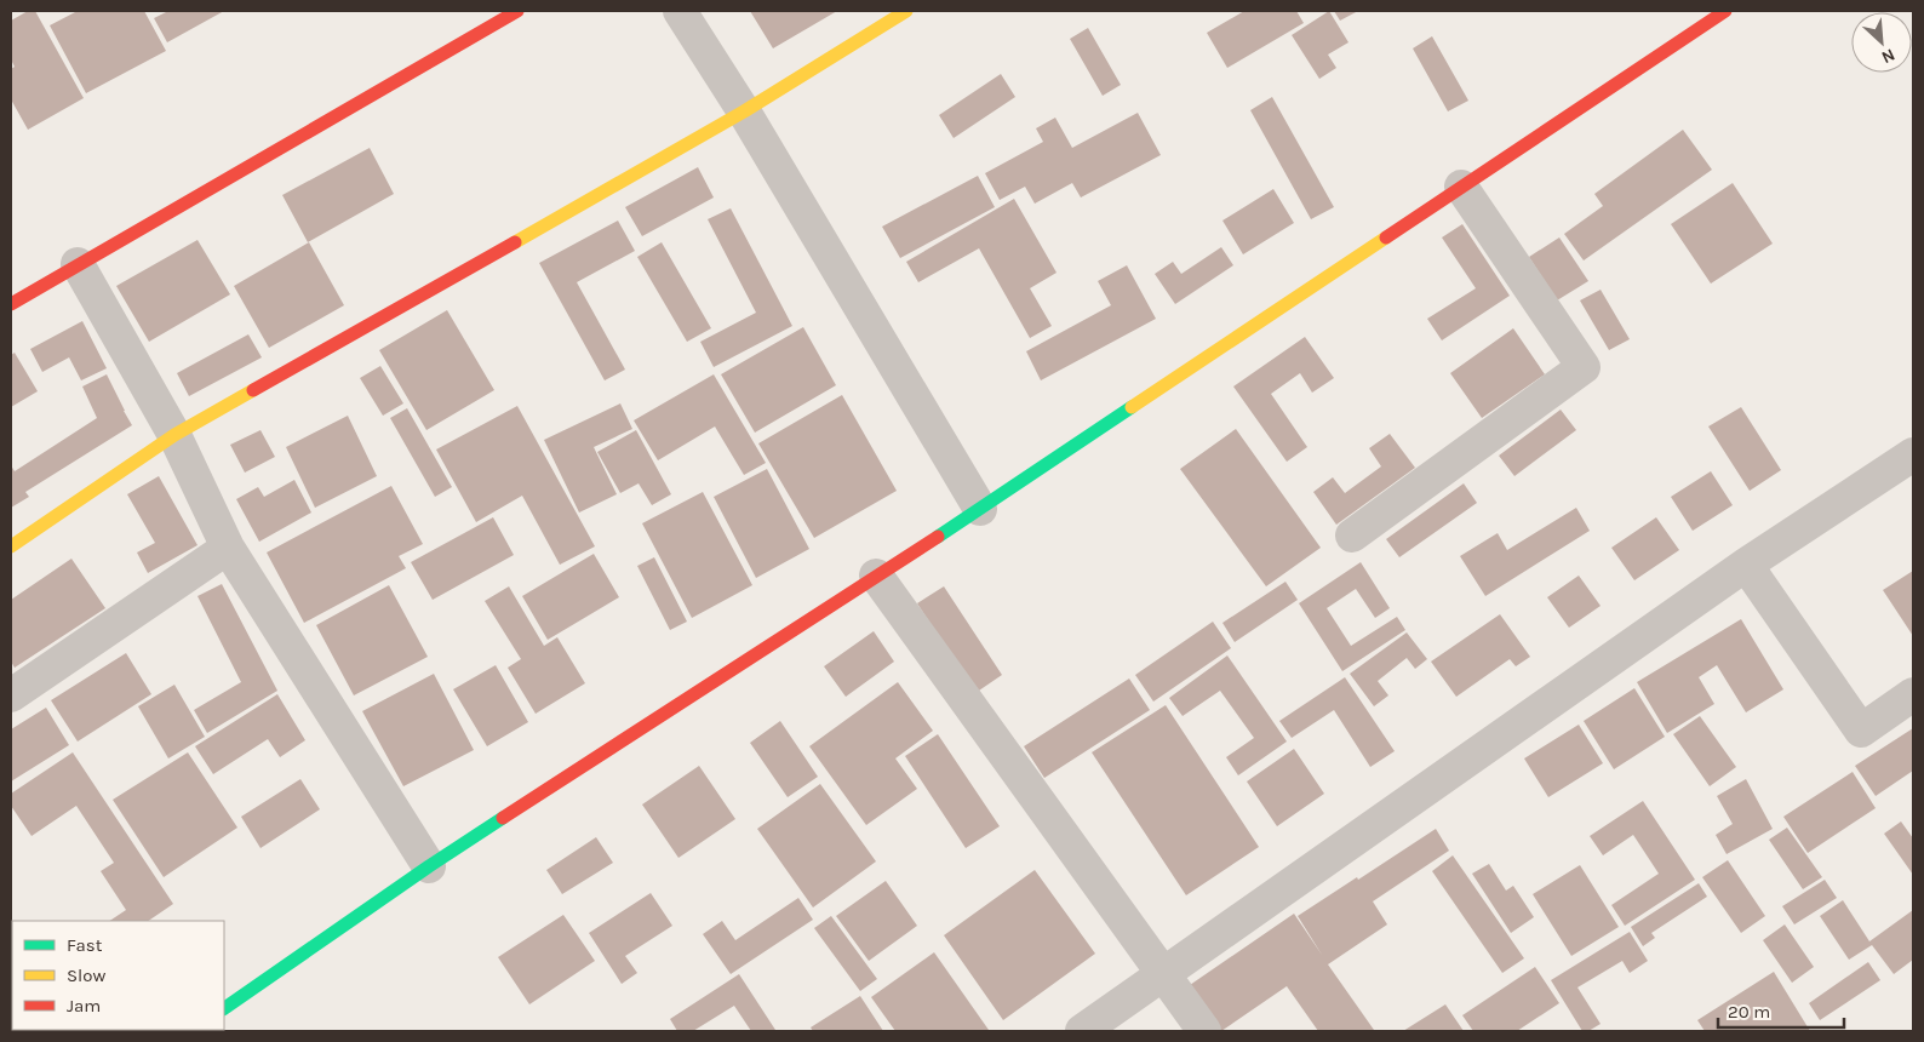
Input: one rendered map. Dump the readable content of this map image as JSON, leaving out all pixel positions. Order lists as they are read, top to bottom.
{
  "legend": ["Fast", "Slow", "Jam"],
  "scale_bar": "20 m",
  "north": "bottom right"
}
